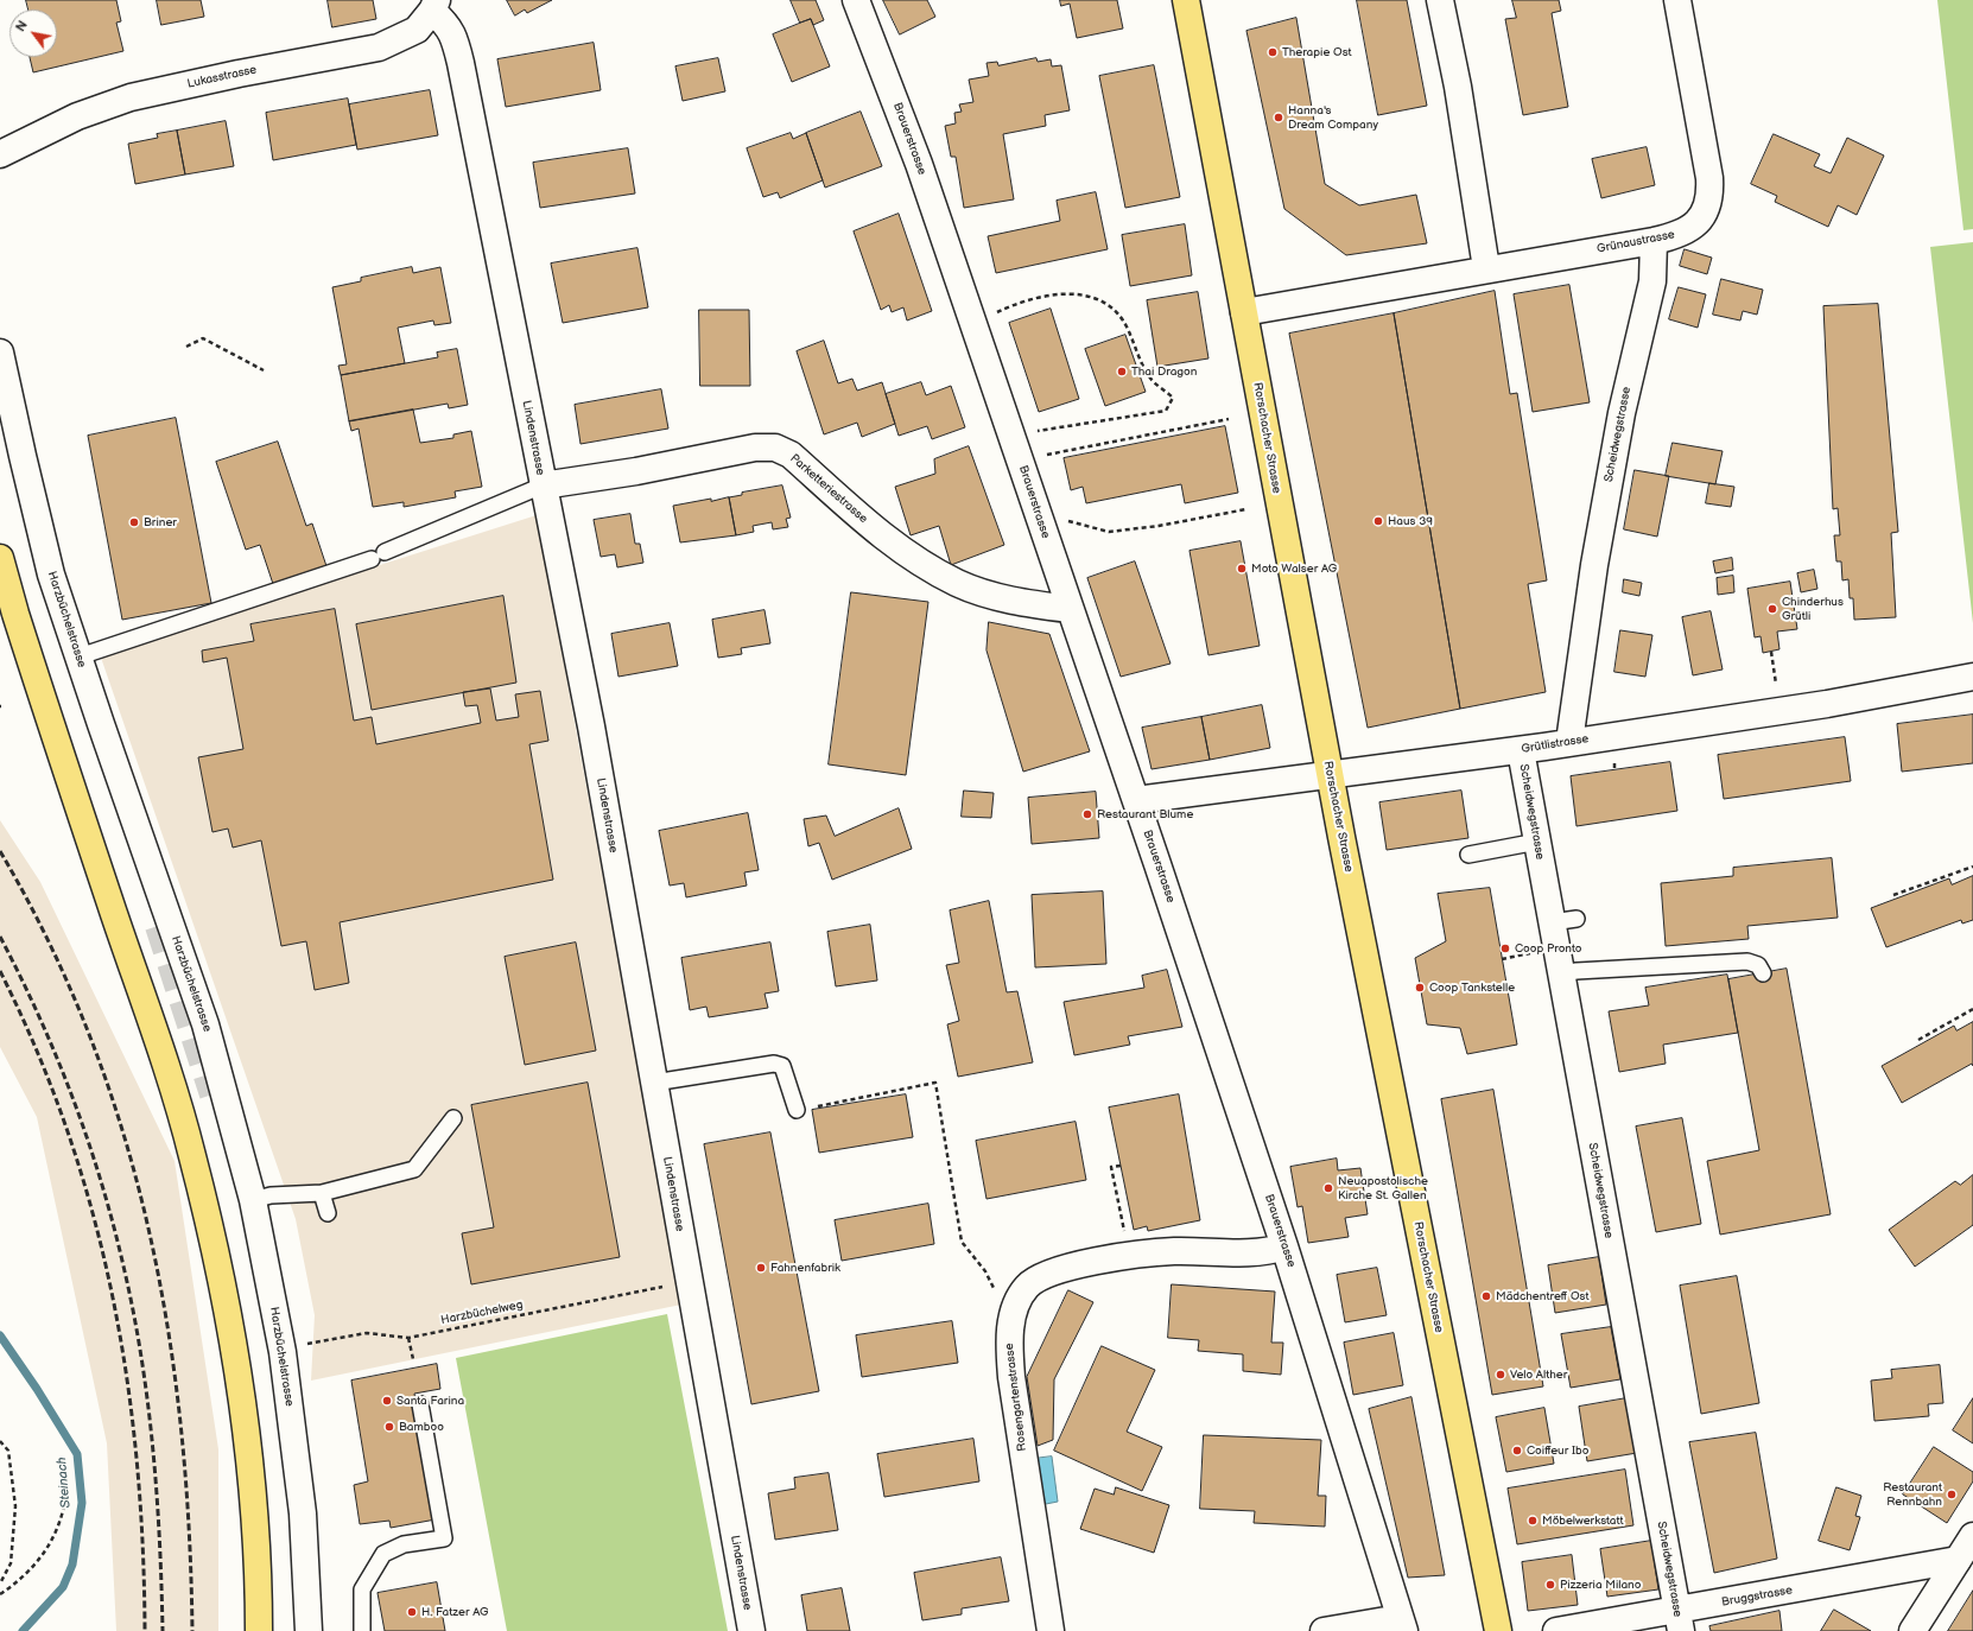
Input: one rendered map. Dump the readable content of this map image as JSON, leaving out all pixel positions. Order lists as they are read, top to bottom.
{
  "streets": {
    "main road": ["Rorschacher Strasse"],
    "street": [
      "Lukasstrasse",
      "Brauerstrasse",
      "Grünaustrasse",
      "Scheidwegstrasse",
      "Lindenstrasse",
      "Parketteriestrasse",
      "Harzbüchelstrasse",
      "Grütlistrasse",
      "Rosengartenstrasse",
      "Bruggstrasse"
    ],
    "path": ["Harzbüchelweg"]
  },
  "crossings": [
    ["Lukasstrasse", "Lindenstrasse"],
    ["Brauerstrasse", "Parketteriestrasse"],
    ["Brauerstrasse", "Grütlistrasse"],
    ["Brauerstrasse", "Rosengartenstrasse"],
    ["Grünaustrasse", "Scheidwegstrasse"],
    ["Grünaustrasse", "Rorschacher Strasse"],
    ["Scheidwegstrasse", "Grütlistrasse"],
    ["Scheidwegstrasse", "Bruggstrasse"],
    ["Lindenstrasse", "Parketteriestrasse"],
    ["Rorschacher Strasse", "Grütlistrasse"]
  ],
  "water": ["Steinach"],
  "places": [
    "Therapie Ost",
    "Hanna's Dream Company",
    "Thai Dragon",
    "Haus 39",
    "Briner",
    "Moto Walser AG",
    "Chinderhus Grütli",
    "Restaurant Blume",
    "Coop Pronto",
    "Coop Tankstelle",
    "Neuapostolische Kirche St. Gallen",
    "Fahnenfabrik",
    "Mädchentreff Ost",
    "Velo Alther",
    "Santa Farina",
    "Bamboo",
    "Coiffeur Ibo",
    "Restaurant Rennbahn",
    "Möbelwerkstatt",
    "Pizzeria Milano",
    "H. Fatzer AG"
  ],
  "north": "top left"
}
